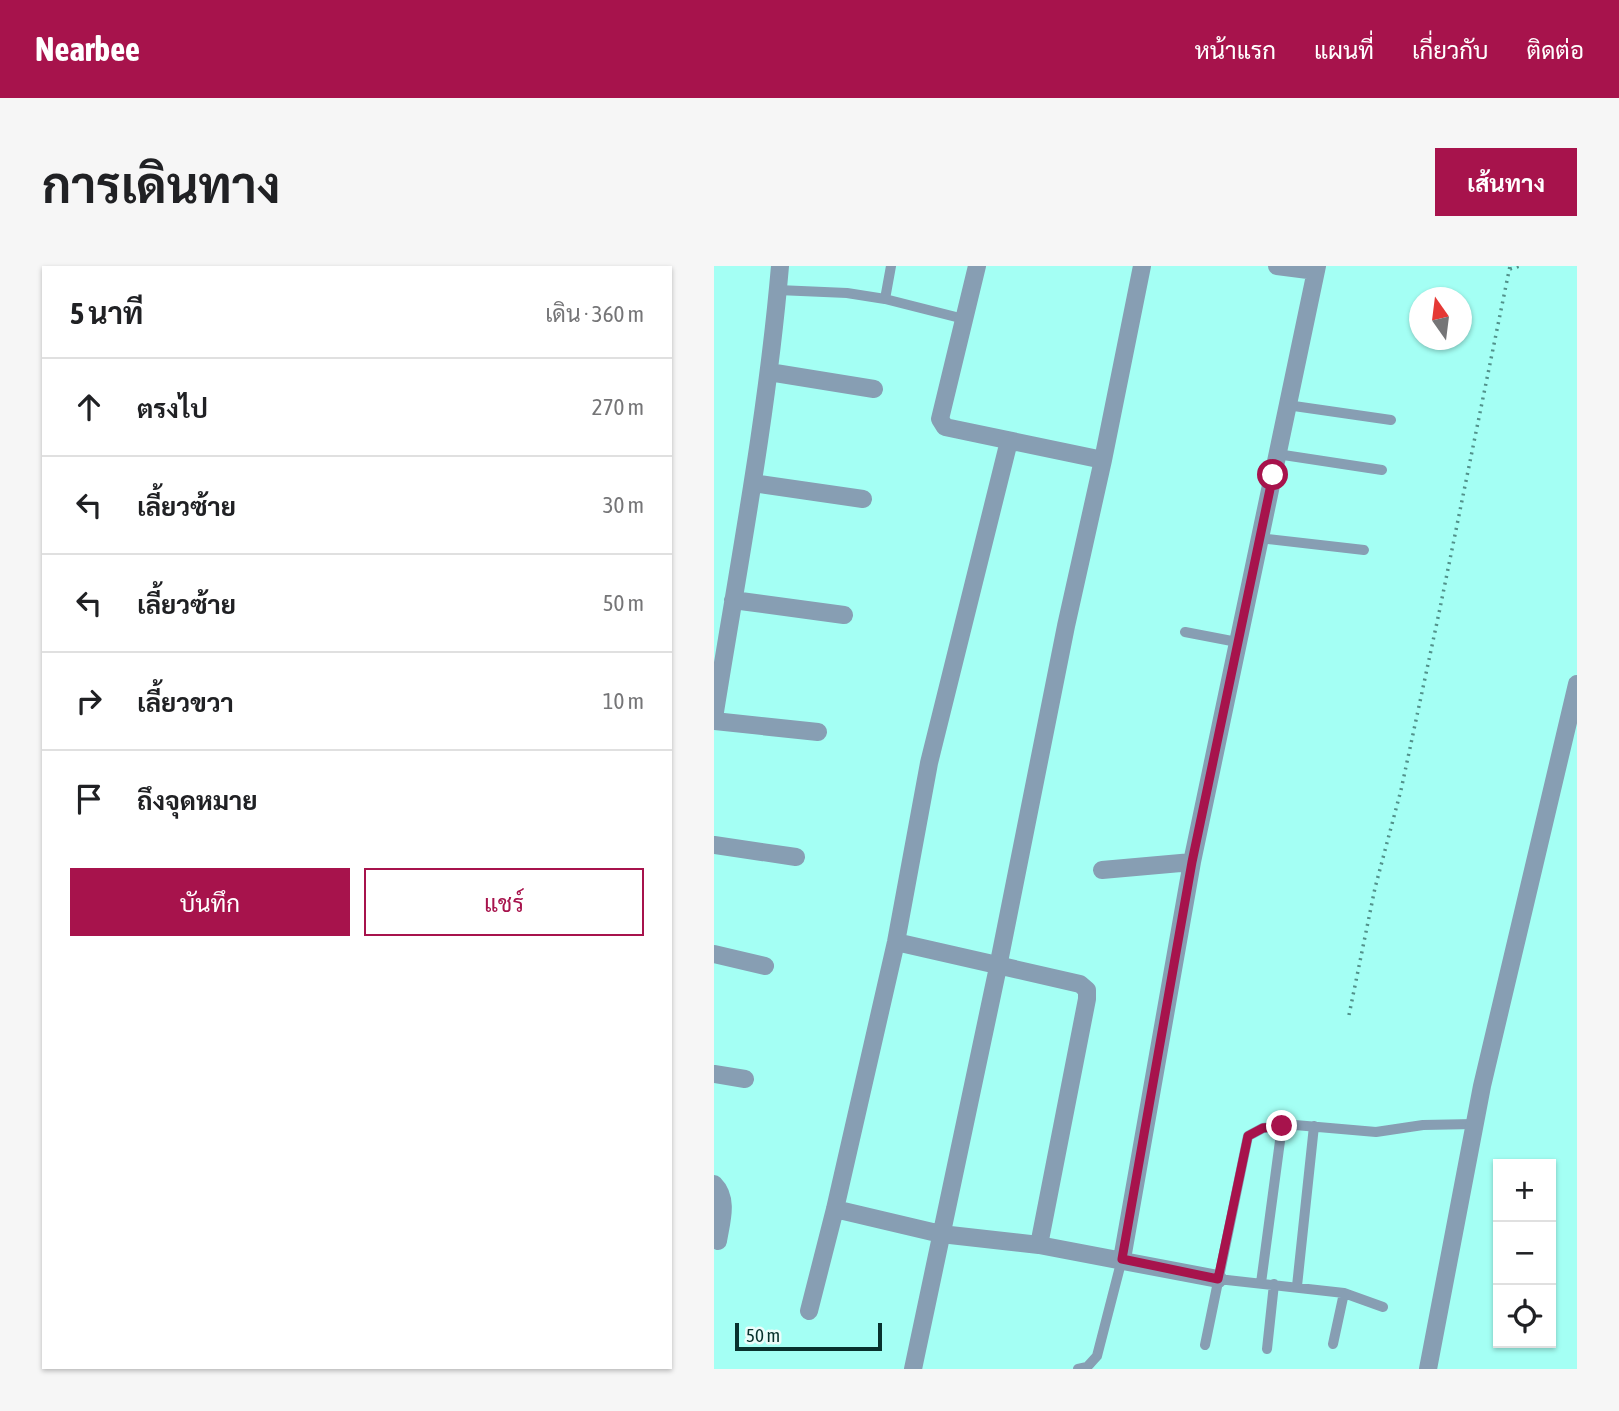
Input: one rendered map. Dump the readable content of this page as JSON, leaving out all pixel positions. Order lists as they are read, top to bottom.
{
  "scale_bar": "50 m",
  "north": "top",
  "page": {
    "header": "Nearbee",
    "nav": [
      "หน้าแรก",
      "แผนที่",
      "เกี่ยวกับ",
      "ติดต่อ"
    ],
    "buttons": [
      "เส้นทาง",
      ["บันทึก", "แชร์"]
    ],
    "title": "การเดินทาง",
    "heading": ["5 นาที", "เดิน · 360 m"],
    "list": [
      ["ตรงไป", "270 m"],
      ["เลี้ยวซ้าย", "30 m"],
      ["เลี้ยวซ้าย", "50 m"],
      ["เลี้ยวขวา", "10 m"],
      "ถึงจุดหมาย"
    ],
    "map_buttons": ["+", "−"],
    "scale": "50 m"
  }
}
